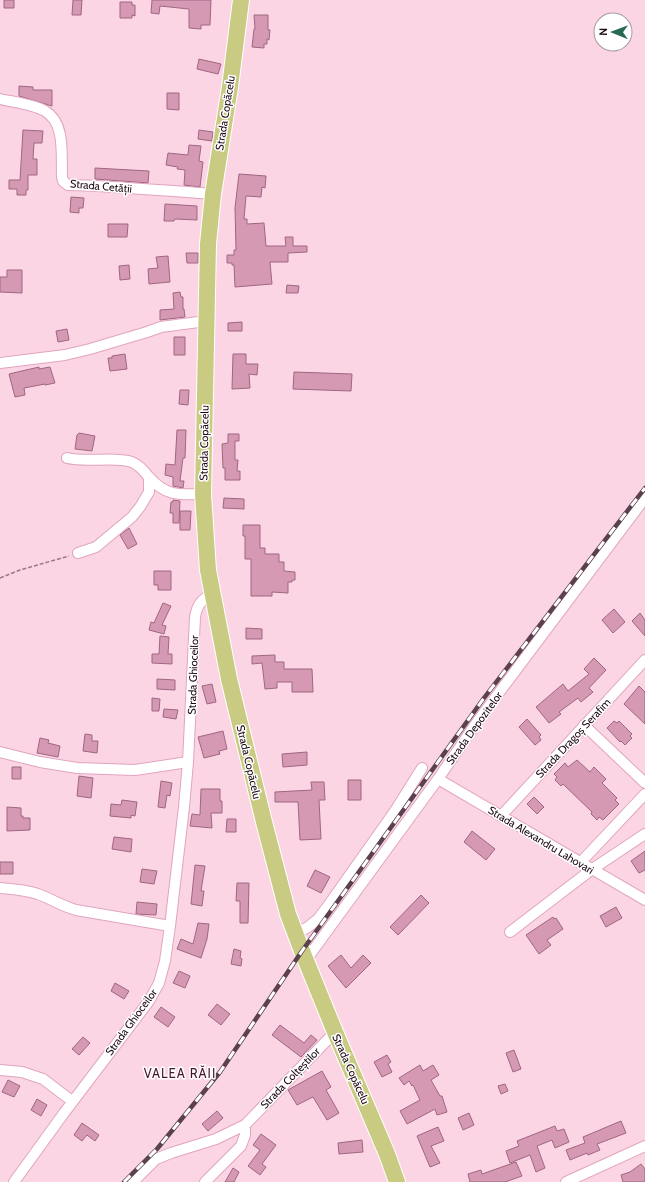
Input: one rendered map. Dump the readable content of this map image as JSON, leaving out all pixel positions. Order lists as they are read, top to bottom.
{
  "streets": {
    "main road": ["Strada Copăcelu"],
    "street": [
      "Strada Cetății",
      "Strada Ghioceilor",
      "Strada Depozitelor",
      "Strada Dragoș Serafim",
      "Strada Alexandru Lahovari",
      "Strada Colțeștilor"
    ]
  },
  "crossings": [
    ["Strada Copăcelu", "Strada Cetății"],
    ["Strada Copăcelu", "Strada Ghioceilor"],
    ["Strada Copăcelu", "Strada Depozitelor"],
    ["Strada Copăcelu", "Strada Colțeștilor"],
    ["Strada Depozitelor", "Strada Alexandru Lahovari"],
    ["Strada Dragoș Serafim", "Strada Alexandru Lahovari"]
  ],
  "districts": ["VALEA RĂII"],
  "north": "left"
}
